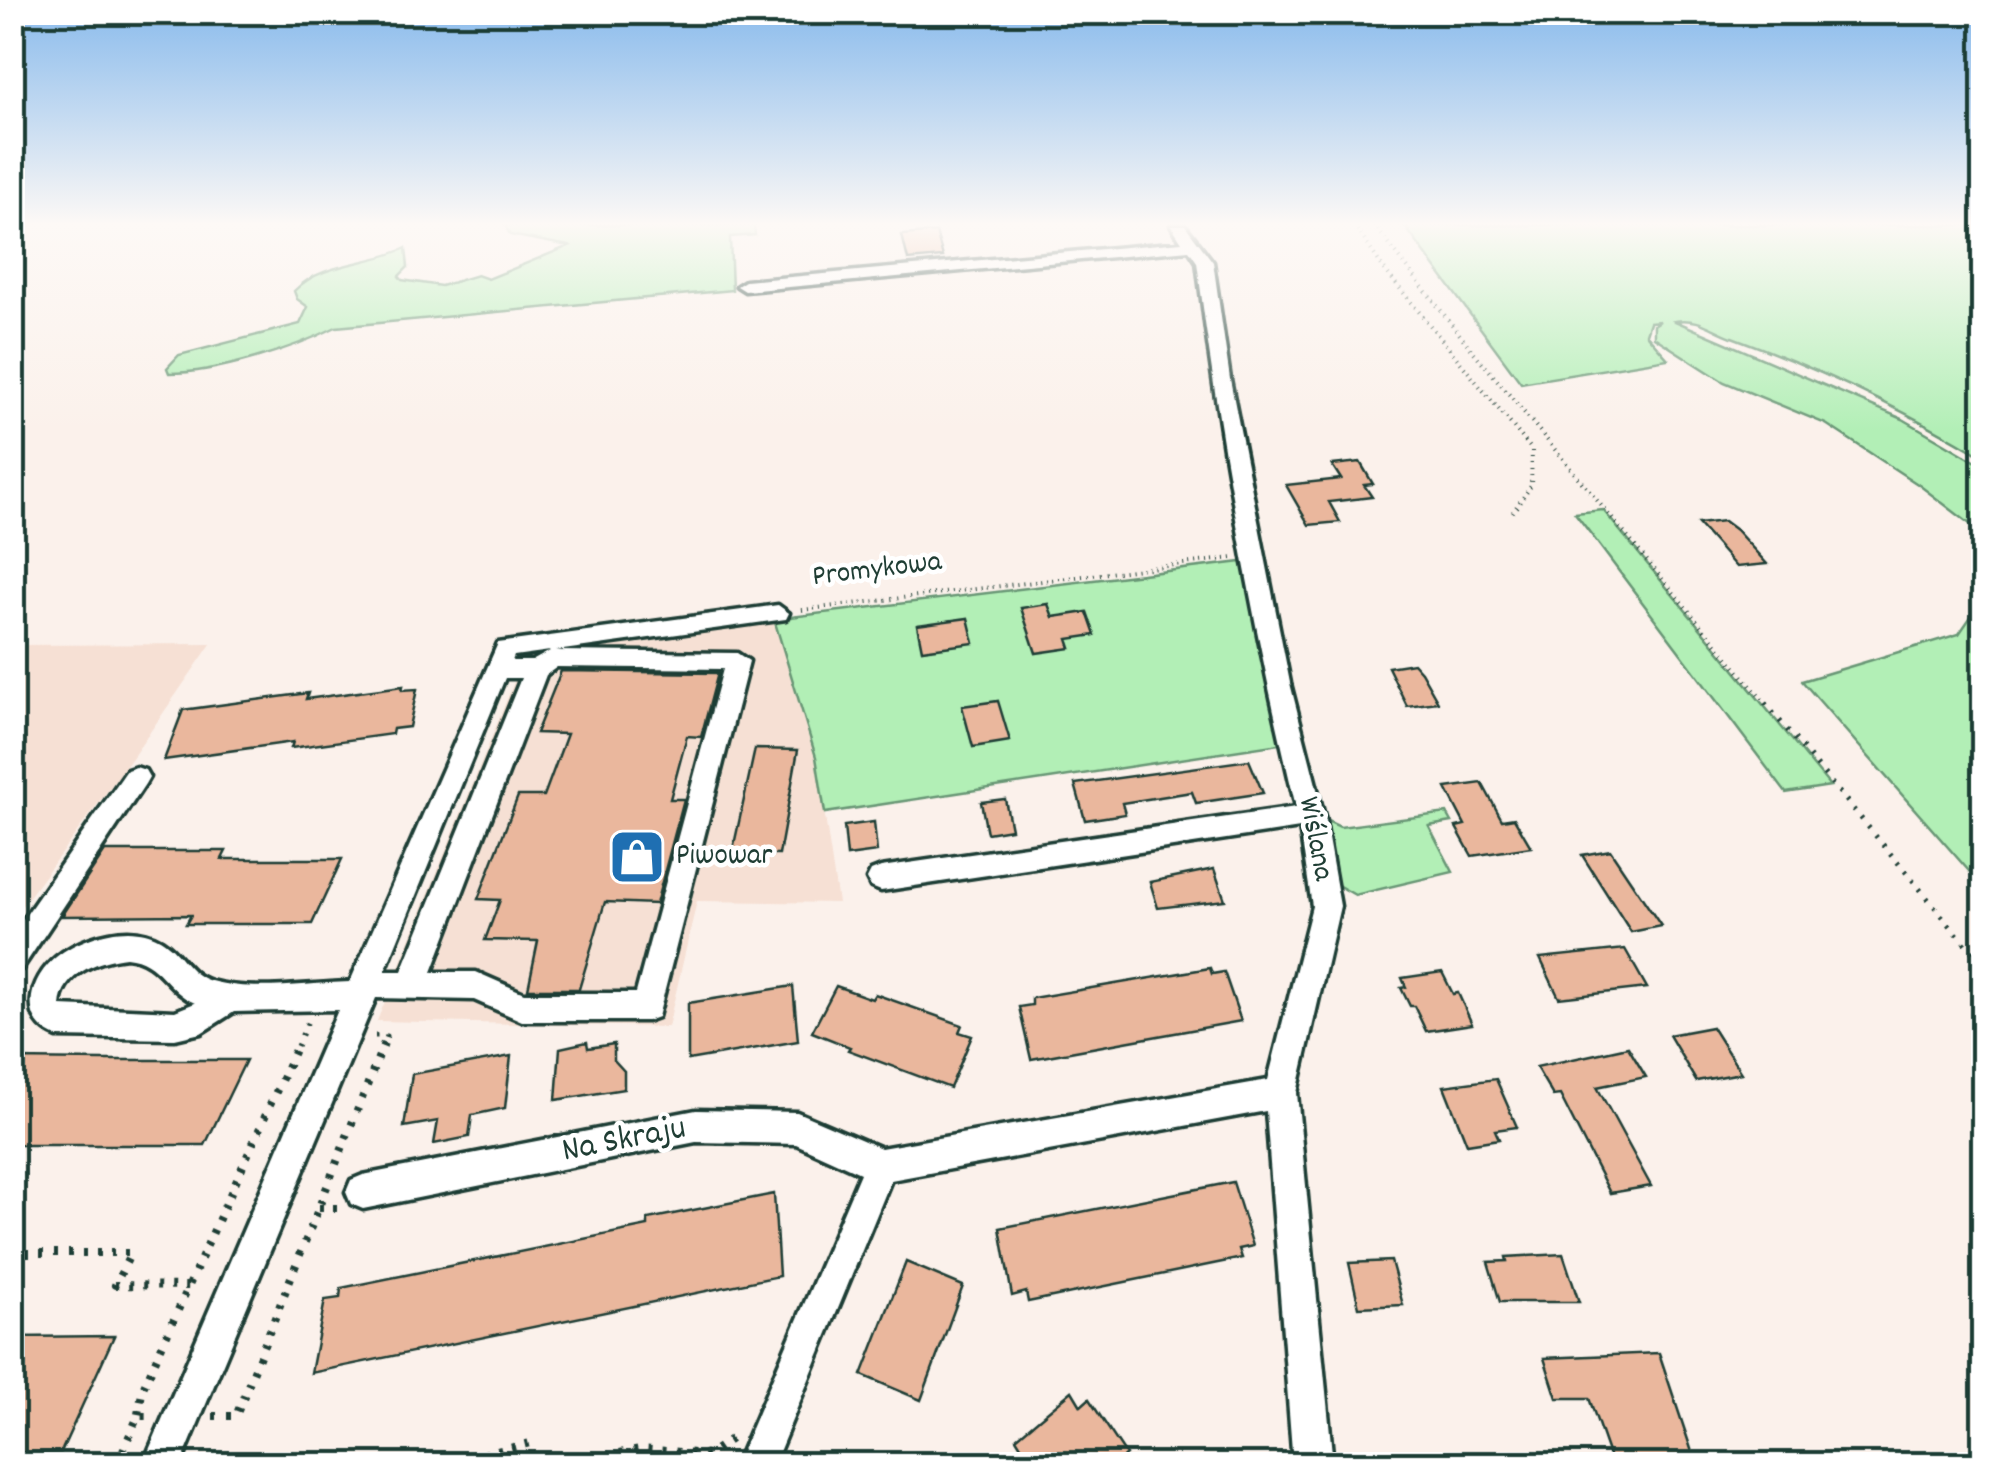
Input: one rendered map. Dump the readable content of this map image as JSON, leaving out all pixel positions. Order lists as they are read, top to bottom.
{
  "streets": {
    "street": ["Promykowa", "Wiślana", "Na Skraju"]
  },
  "crossings": [
    ["Promykowa", "Wiślana"]
  ],
  "places": {
    "shop": ["Piwowar"]
  }
}
